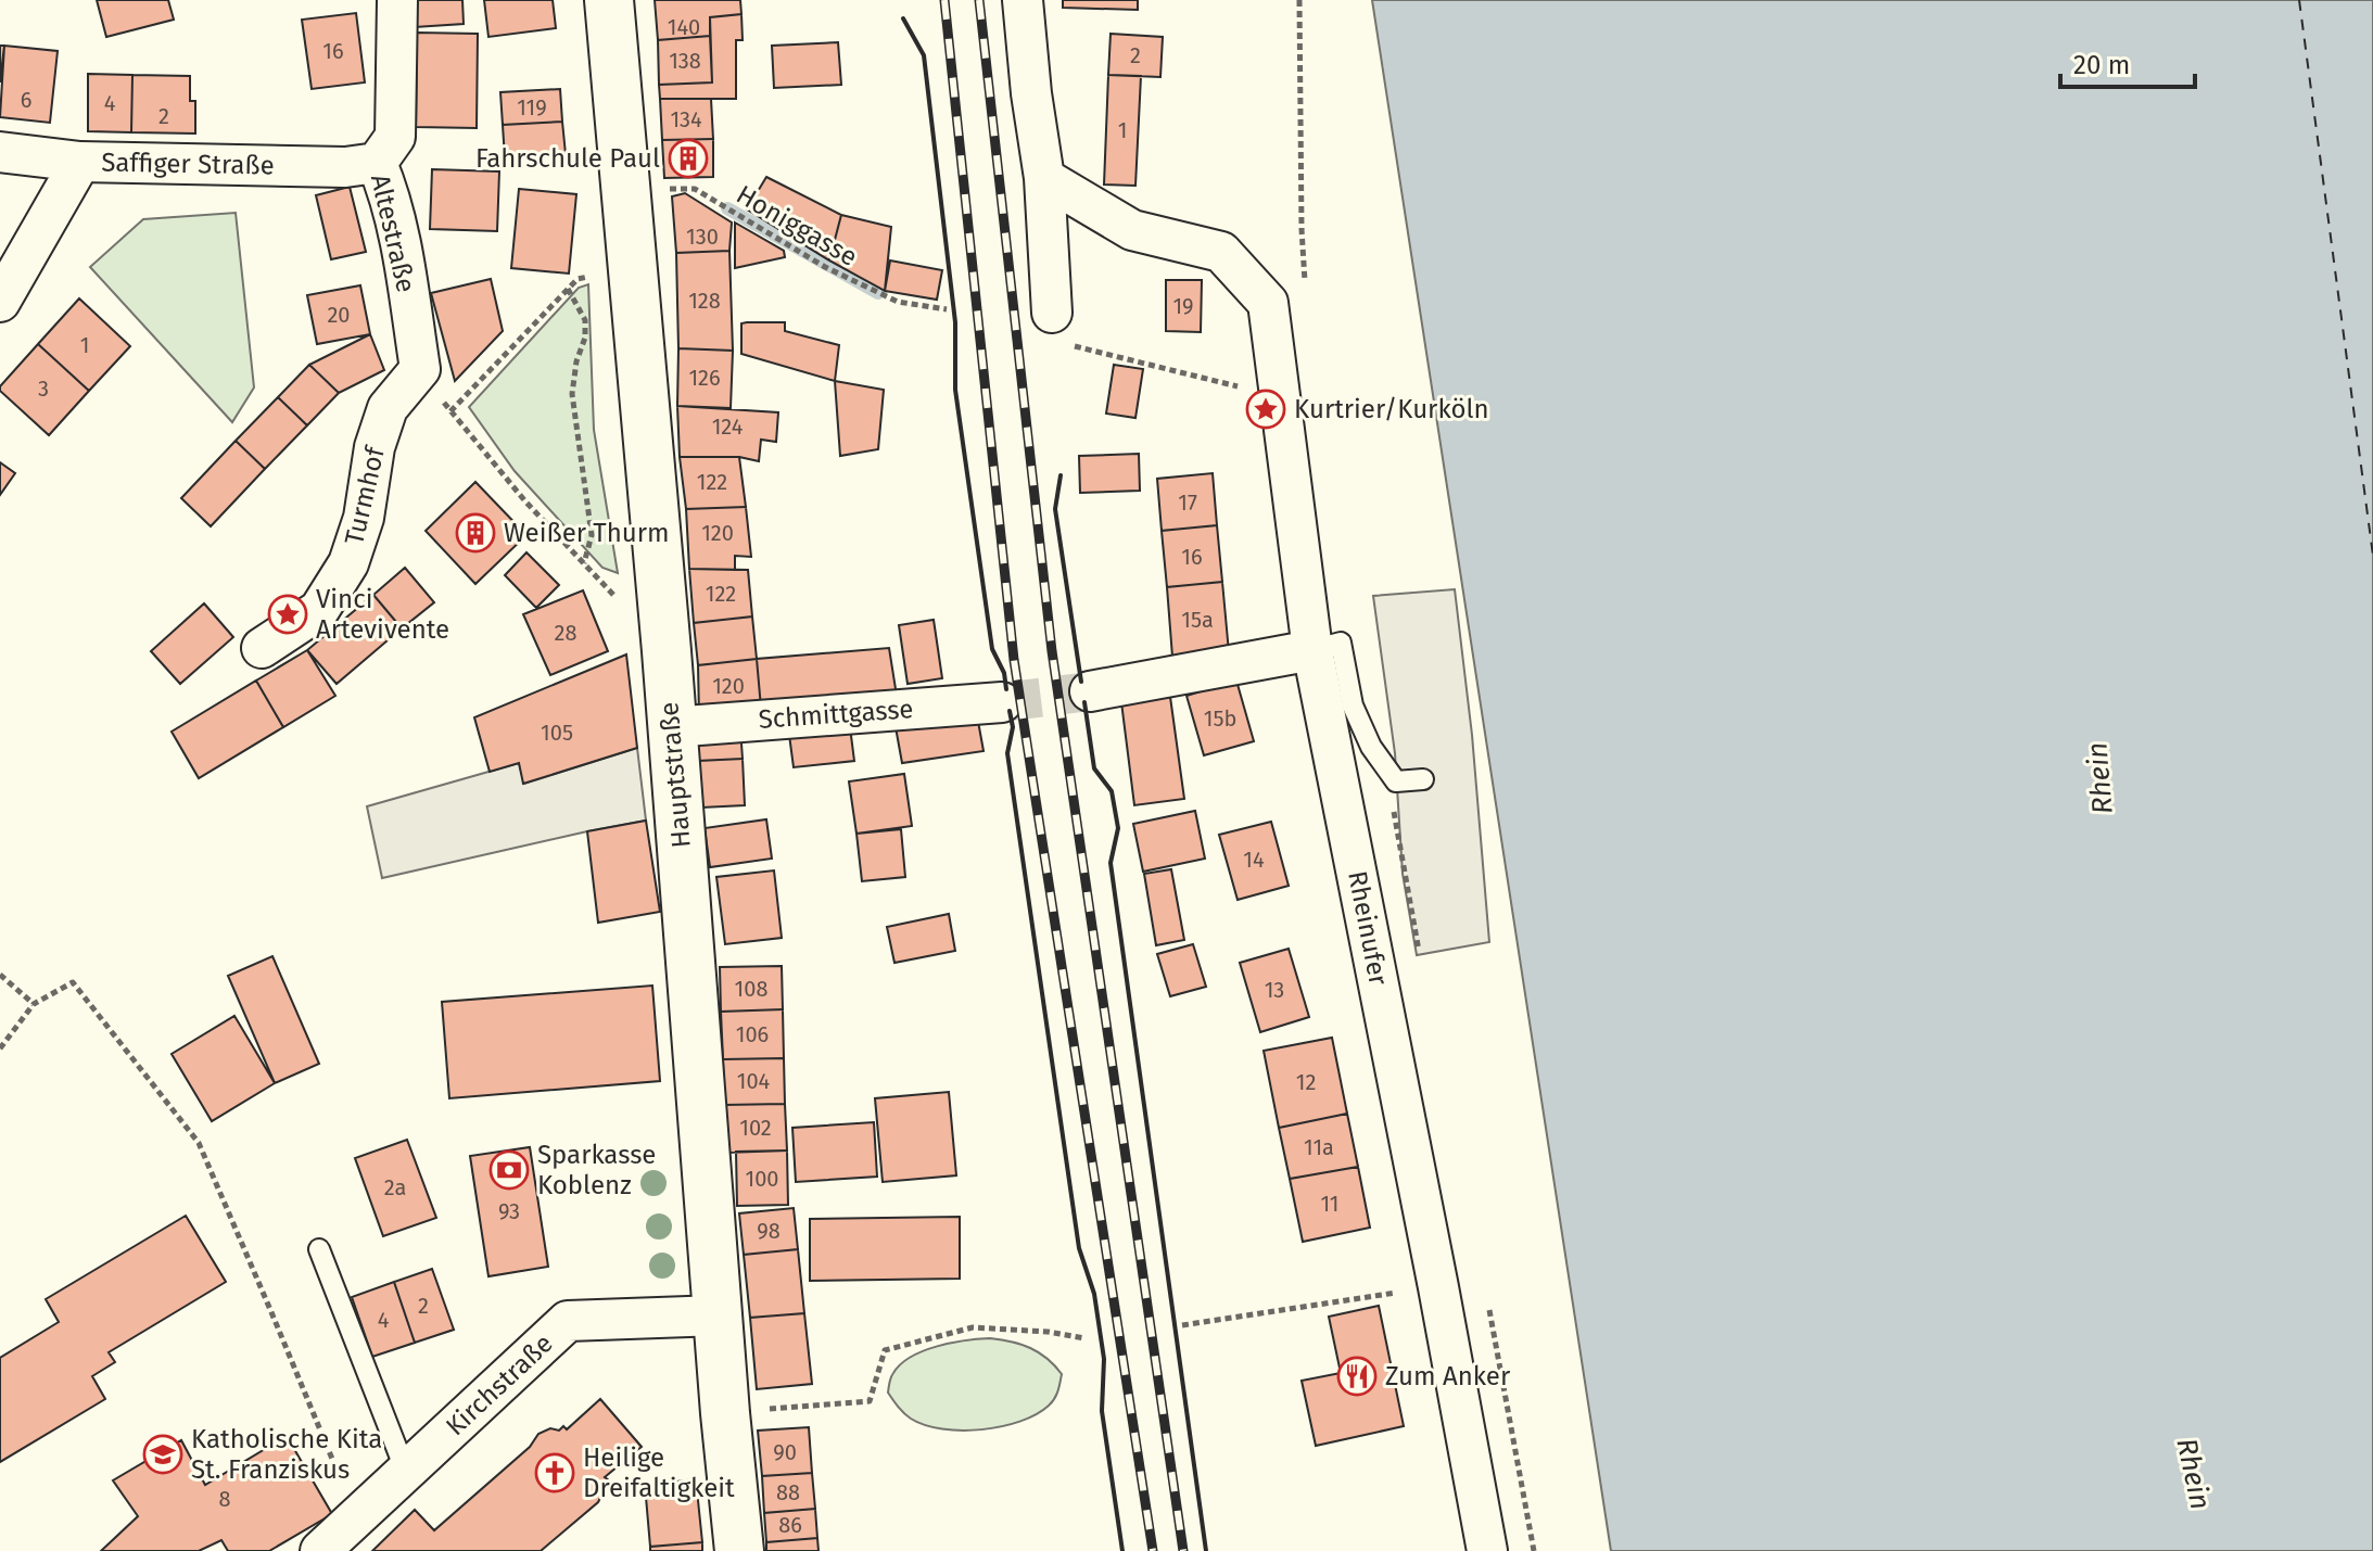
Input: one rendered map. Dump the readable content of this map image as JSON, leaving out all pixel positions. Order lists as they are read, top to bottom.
{
  "streets": {
    "main road": ["Hauptstraße"],
    "street": [
      "Saffiger Straße",
      "Altestraße",
      "Turmhof",
      "Schmittgasse",
      "Rheinufer",
      "Kirchstraße"
    ],
    "path": ["Honiggasse"]
  },
  "crossings": [
    ["Saffiger Straße", "Altestraße"],
    ["Honiggasse", "Hauptstraße"],
    ["Altestraße", "Turmhof"],
    ["Schmittgasse", "Hauptstraße"],
    ["Hauptstraße", "Kirchstraße"]
  ],
  "water": ["Rhein"],
  "places": {
    "building": ["Fahrschule Paul", "Weißer Thurm"],
    "place": ["Kurtrier/Kurköln", "Vinci Artevivente"],
    "bank": ["Sparkasse Koblenz"],
    "restaurant": ["Zum Anker"],
    "school or university": ["Katholische Kita St. Franziskus"],
    "church": ["Heilige Dreifaltigkeit"]
  },
  "house_numbers": [
    "140",
    "16",
    "2",
    "138",
    "6",
    "4",
    "119",
    "2",
    "134",
    "1",
    "130",
    "128",
    "19",
    "20",
    "1",
    "126",
    "3",
    "124",
    "122",
    "17",
    "120",
    "16",
    "122",
    "15a",
    "28",
    "120",
    "15b",
    "105",
    "14",
    "108",
    "13",
    "106",
    "104",
    "12",
    "102",
    "11a",
    "100",
    "2a",
    "11",
    "93",
    "98",
    "2",
    "4",
    "90",
    "88",
    "8",
    "86"
  ],
  "scale_bar": "20 m"
}
